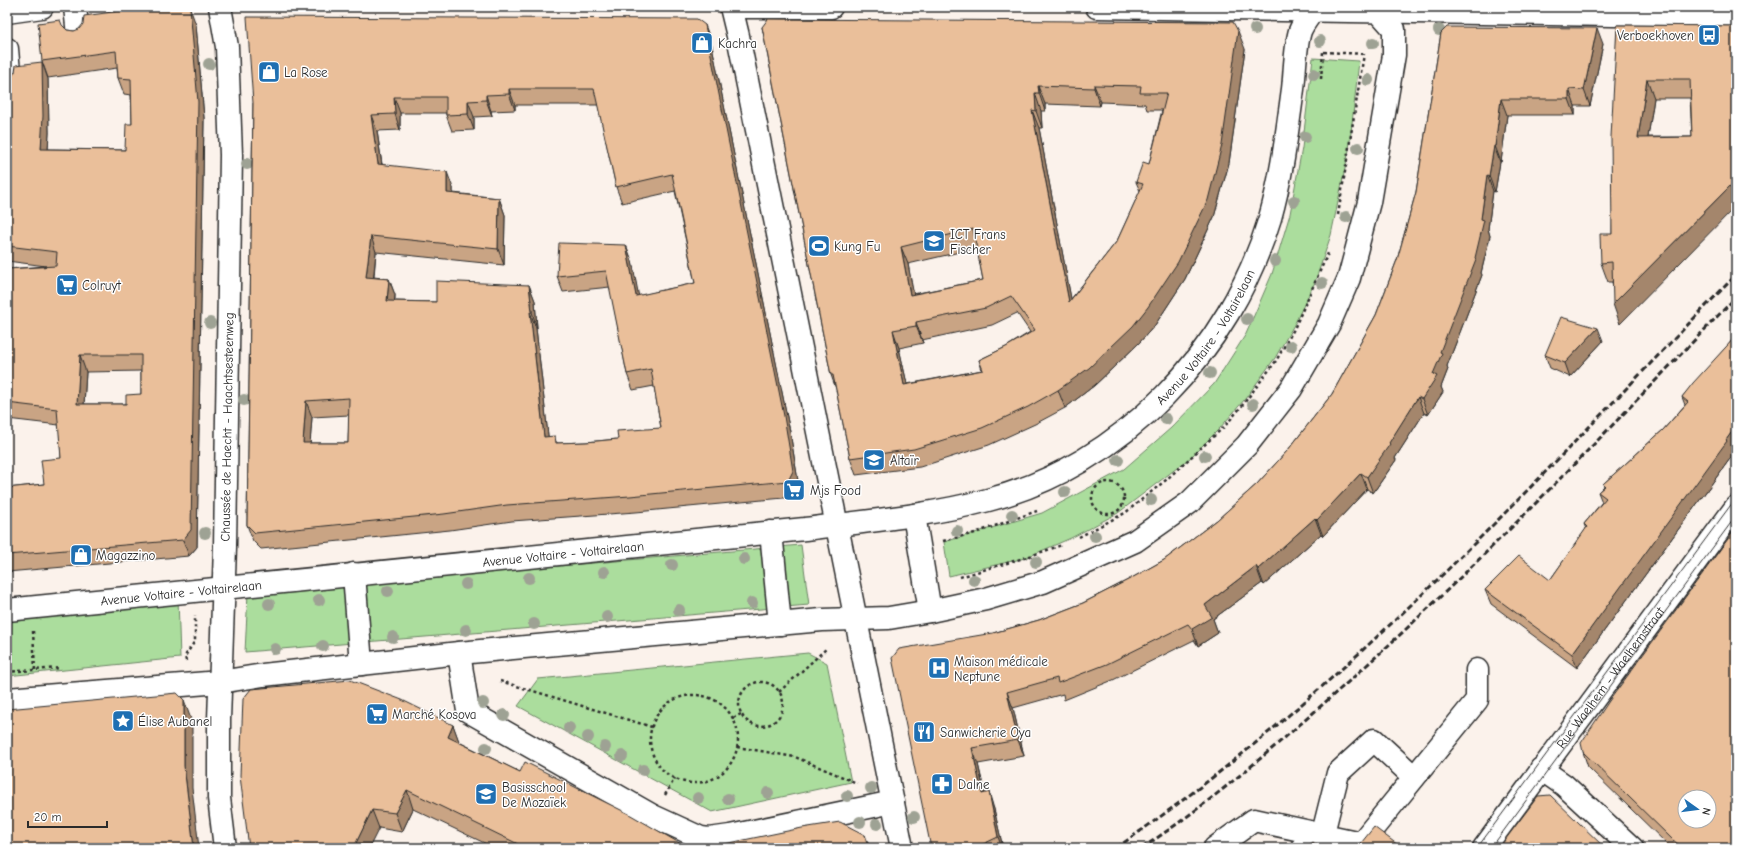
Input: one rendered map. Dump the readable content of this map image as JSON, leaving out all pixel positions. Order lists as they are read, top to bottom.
{
  "streets": {
    "street": ["Avenue Voltaire - Voltairelaan", "Chaussée de Haecht - Haachtsesteenweg", "Rue Waelhem - Waelhemstraat"]
  },
  "crossings": [
    ["Avenue Voltaire - Voltairelaan", "Chaussée de Haecht - Haachtsesteenweg"]
  ],
  "places": {
    "bus stop": ["Verboekhoven"],
    "shop": ["Kachra", "La Rose", "Magazzino"],
    "school or university": ["ICT Frans Fischer", "Altaïr", "Basisschool De Mozaïek"],
    "sports": ["Kung Fu"],
    "supermarket": ["Colruyt", "Mjs Food", "Marché Kosova"],
    "hospital": ["Maison médicale Neptune"],
    "place": ["Élise Aubanel"],
    "restaurant": ["Sanwicherie Oya"],
    "pharmacy": ["Dalne"]
  },
  "scale_bar": "20 m",
  "north": "right"
}
